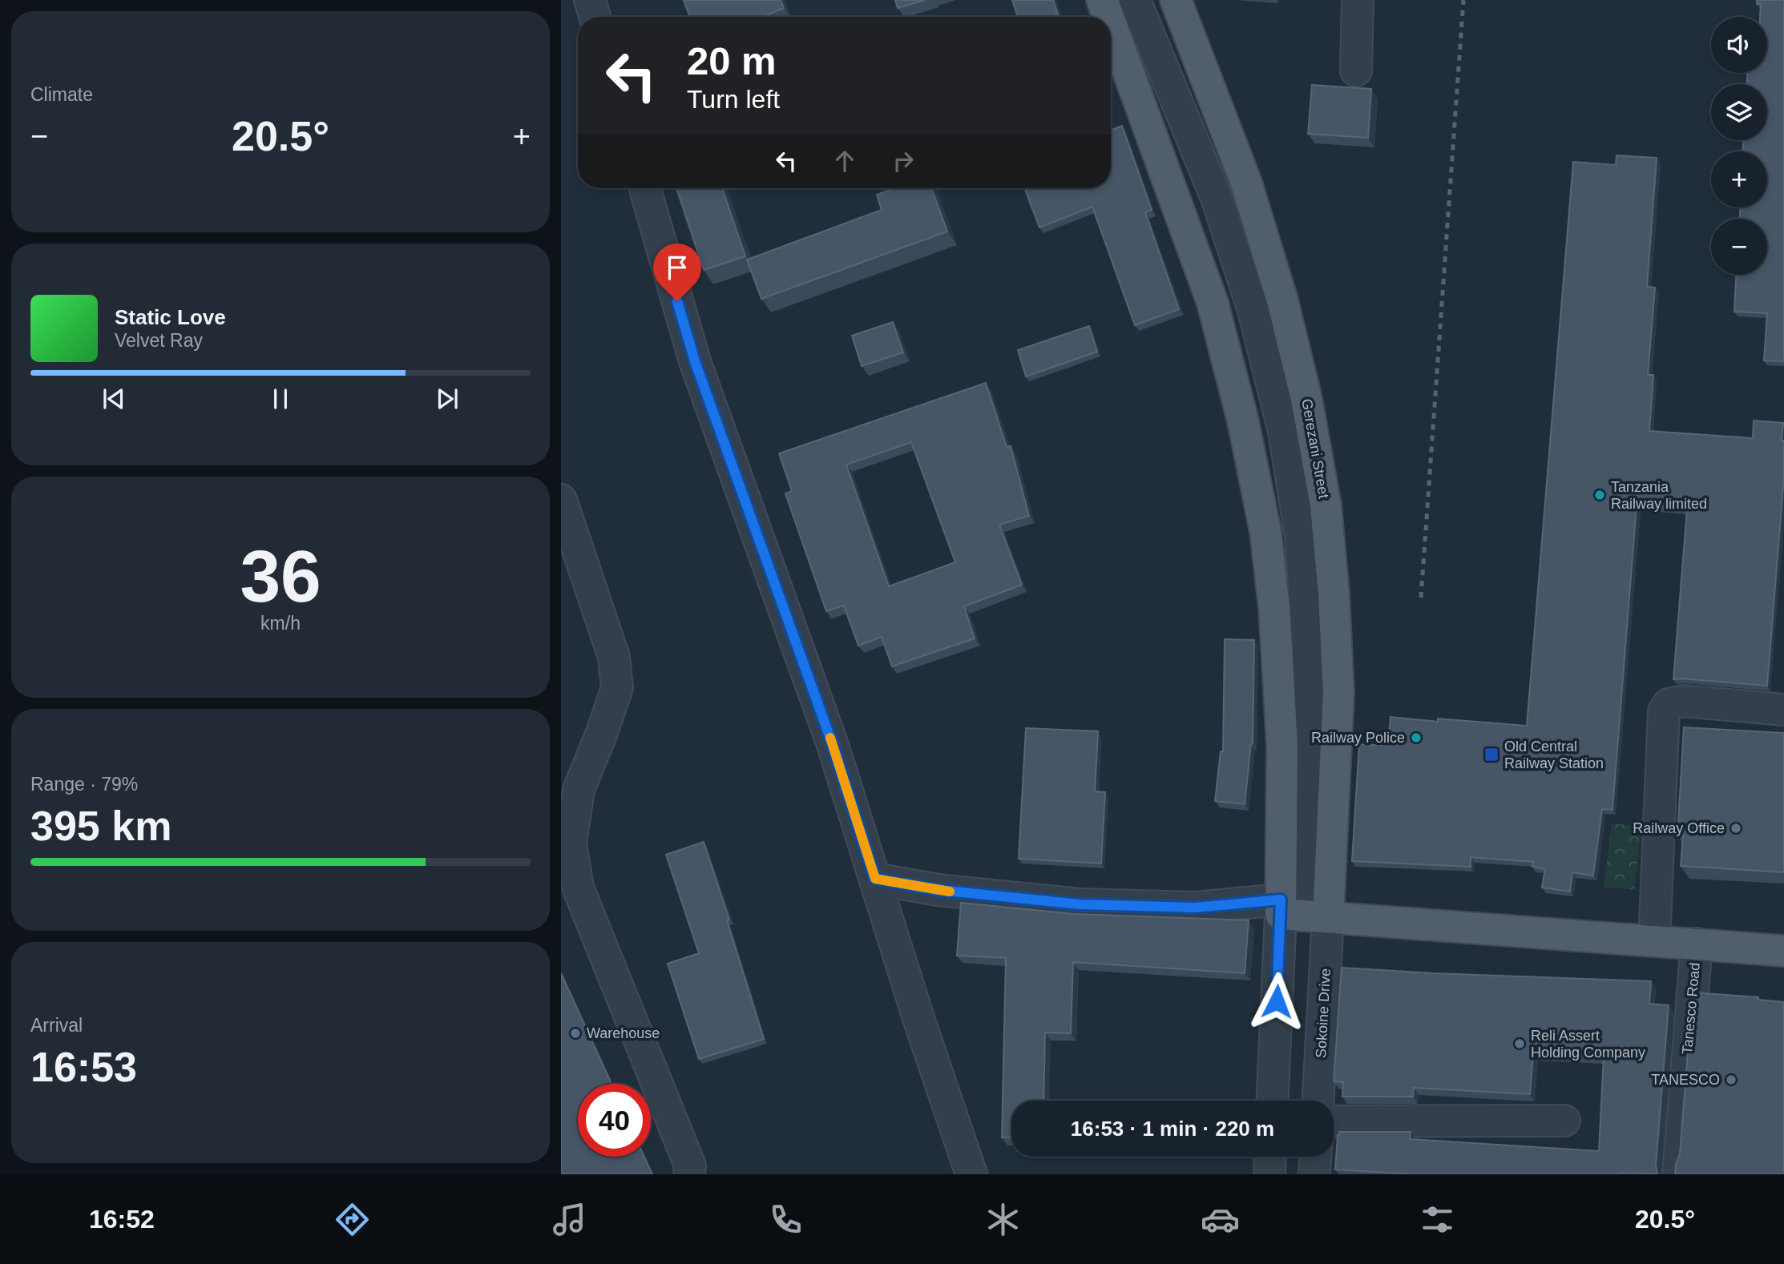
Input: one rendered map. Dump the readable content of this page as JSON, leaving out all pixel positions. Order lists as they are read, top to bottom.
{
  "streets": {
    "main road": ["Gerezani Street"],
    "street": ["Tanesco Road", "Sokoine Drive"]
  },
  "crossings": [
    ["Gerezani Street", "Sokoine Drive"]
  ],
  "places": {
    "other": [
      "Tanzania Railway limited",
      "Railway Police",
      "Railway Office",
      "Warehouse",
      "Reli Assert Holding Company",
      "TANESCO"
    ],
    "transit": ["Old Central Railway Station"]
  },
  "page": {
    "tile": [
      "Climate",
      ["36", "km/h"],
      ["Range · 79%", "395 km"],
      ["Arrival", "16:53"]
    ],
    "map_buttons": ["+", "−"],
    "turn": ["20 m", "Turn left"],
    "heat": ["−", "20.5°", "+"],
    "song": ["Static Love", "Velvet Ray"],
    "limit": "40",
    "trip": "16:53 · 1 min · 220 m",
    "tabs": ["16:52", "20.5°"]
  }
}
